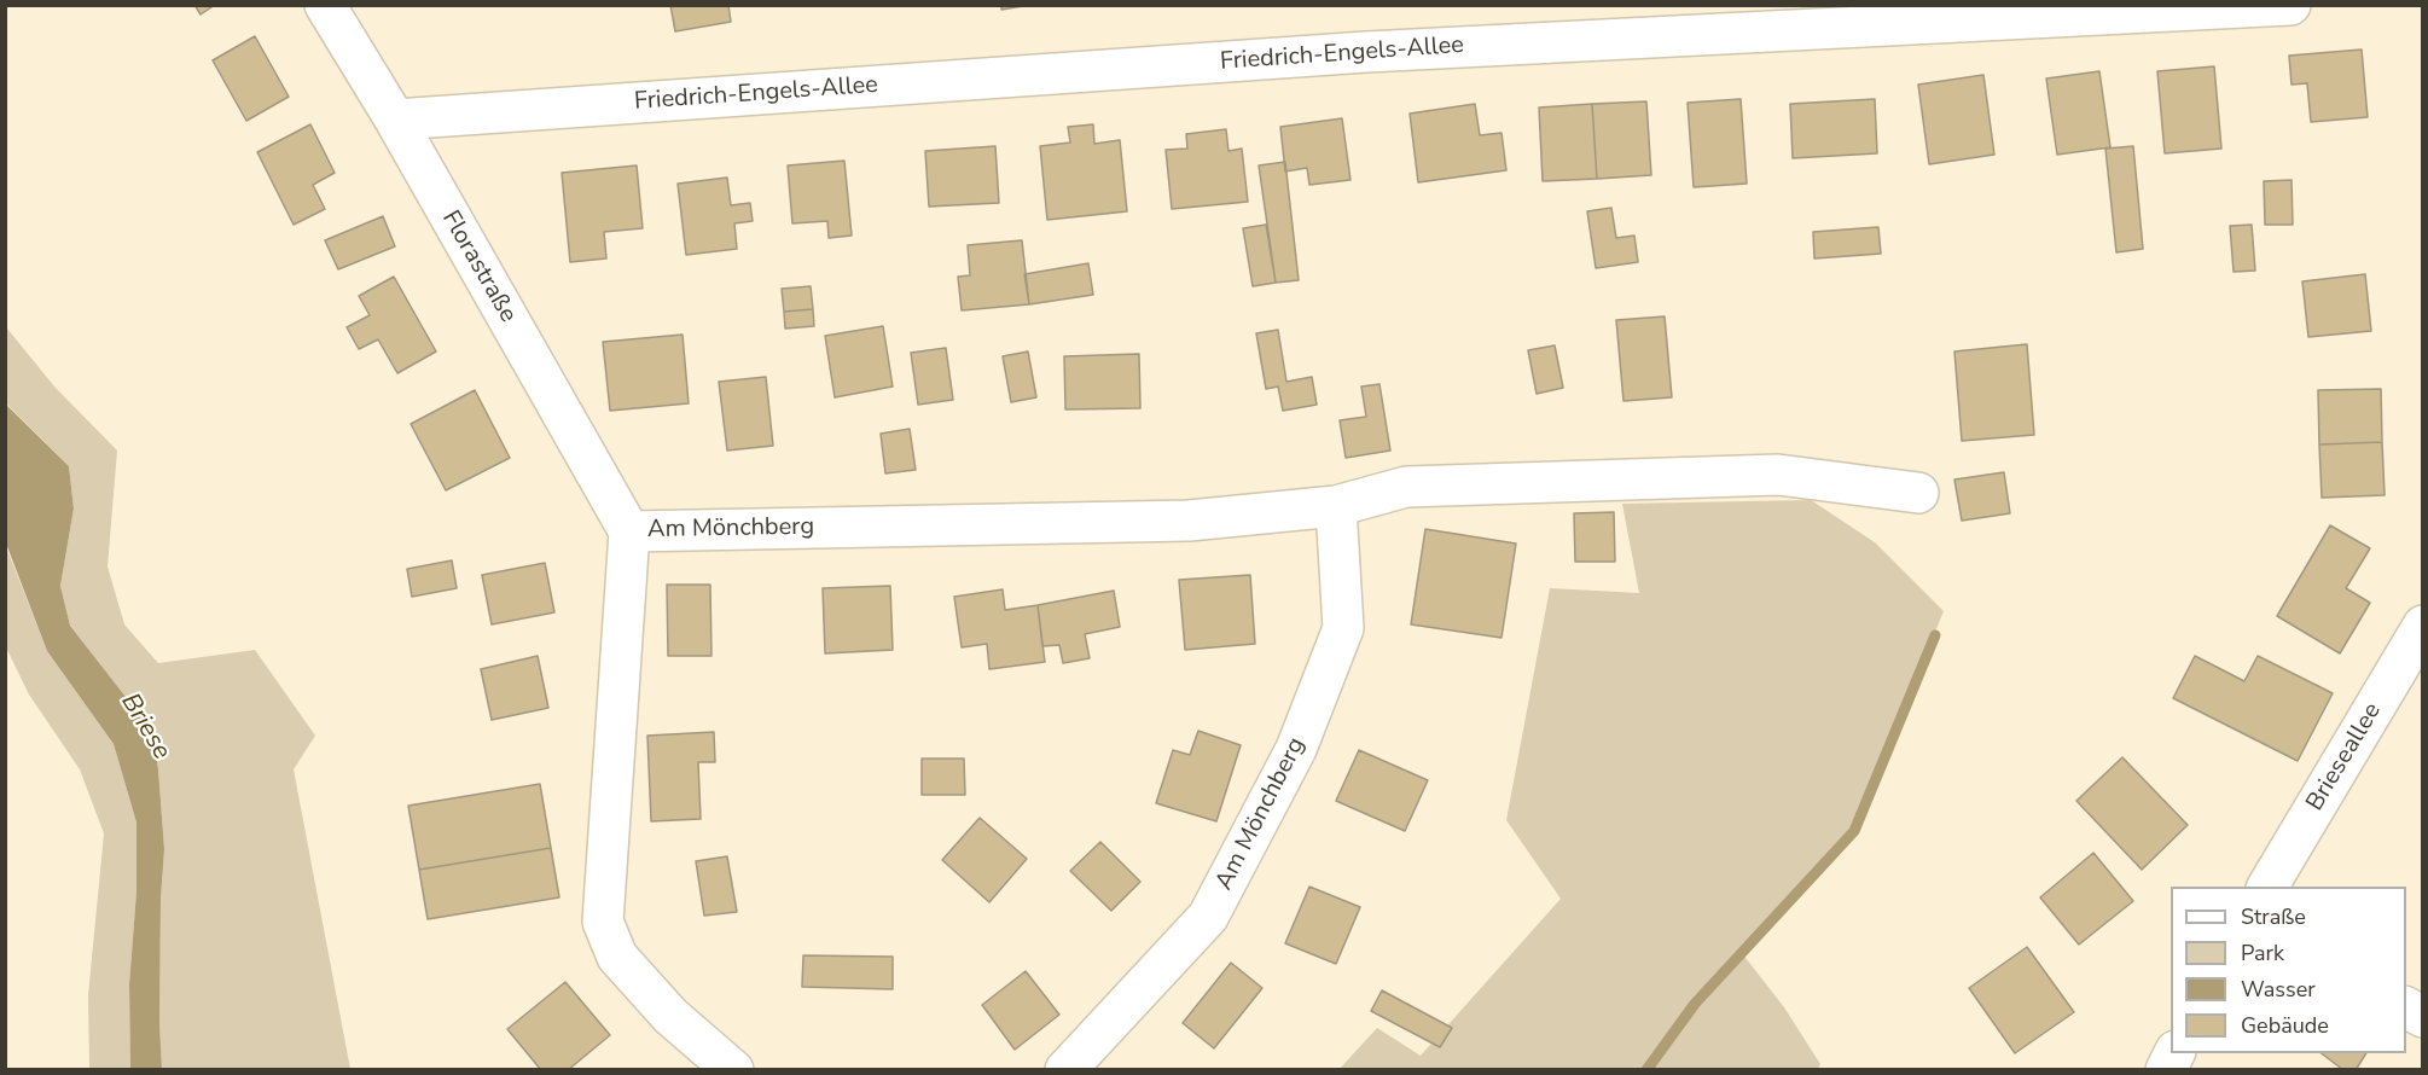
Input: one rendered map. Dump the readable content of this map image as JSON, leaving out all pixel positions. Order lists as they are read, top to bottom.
{
  "streets": {
    "street": [
      "Friedrich-Engels-Allee",
      "Florastraße",
      "Am Mönchberg",
      "Brieseallee"
    ]
  },
  "crossings": [
    ["Friedrich-Engels-Allee", "Florastraße"],
    ["Florastraße", "Am Mönchberg"]
  ],
  "water": ["Briese"],
  "legend": [
    "Straße",
    "Park",
    "Wasser",
    "Gebäude"
  ]
}
